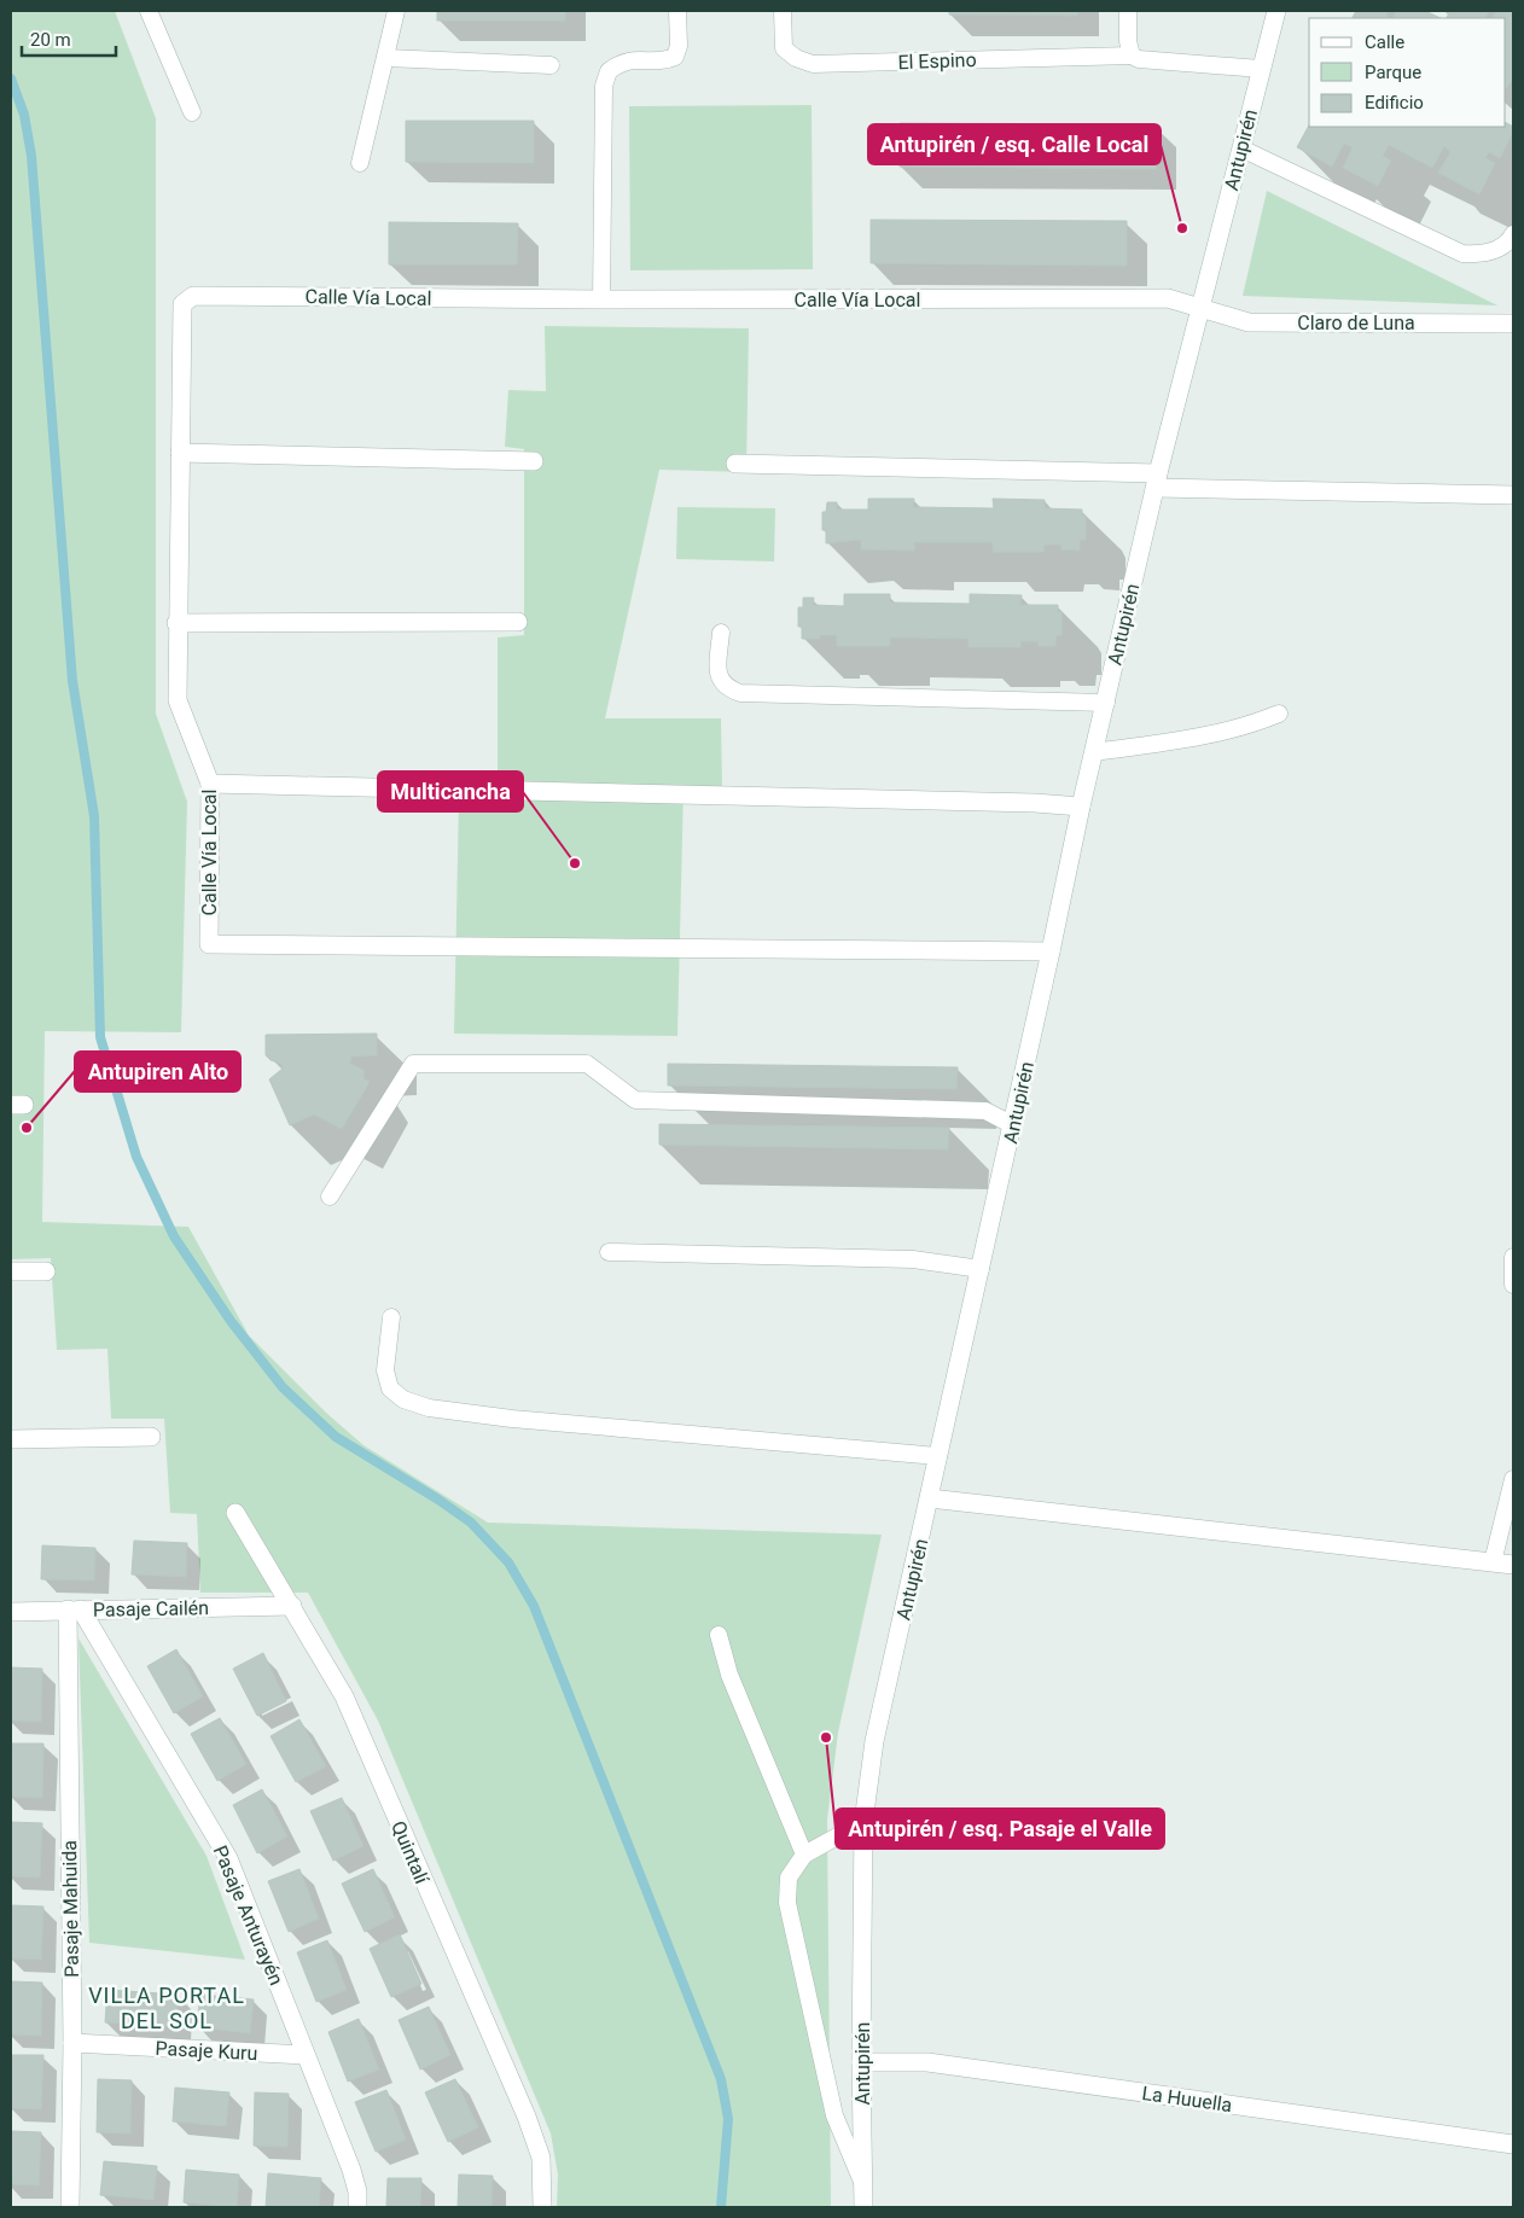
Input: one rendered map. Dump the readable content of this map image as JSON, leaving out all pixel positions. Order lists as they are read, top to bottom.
{
  "streets": {
    "street": [
      "Antupirén",
      "Calle Vía Local",
      "Claro de Luna",
      "Pasaje Cailén",
      "Quintalí",
      "Pasaje Mahuida",
      "Pasaje Anturayén",
      "Pasaje Kuru",
      "La Huuella"
    ],
    "lane": ["El Espino"]
  },
  "crossings": [
    ["El Espino", "Antupirén"],
    ["Antupirén", "Calle Vía Local"],
    ["Antupirén", "Claro de Luna"],
    ["Antupirén", "La Huuella"],
    ["Calle Vía Local", "Claro de Luna"],
    ["Pasaje Cailén", "Quintalí"],
    ["Pasaje Cailén", "Pasaje Mahuida"],
    ["Pasaje Cailén", "Pasaje Anturayén"],
    ["Pasaje Mahuida", "Pasaje Anturayén"],
    ["Pasaje Mahuida", "Pasaje Kuru"],
    ["Pasaje Anturayén", "Pasaje Kuru"]
  ],
  "districts": ["VILLA PORTAL DEL SOL"],
  "places": [
    "Antupirén / esq. Calle Local",
    "Multicancha",
    "Antupiren Alto",
    "Antupirén / esq. Pasaje el Valle"
  ],
  "legend": ["Calle", "Parque", "Edificio"],
  "scale_bar": "20 m"
}
